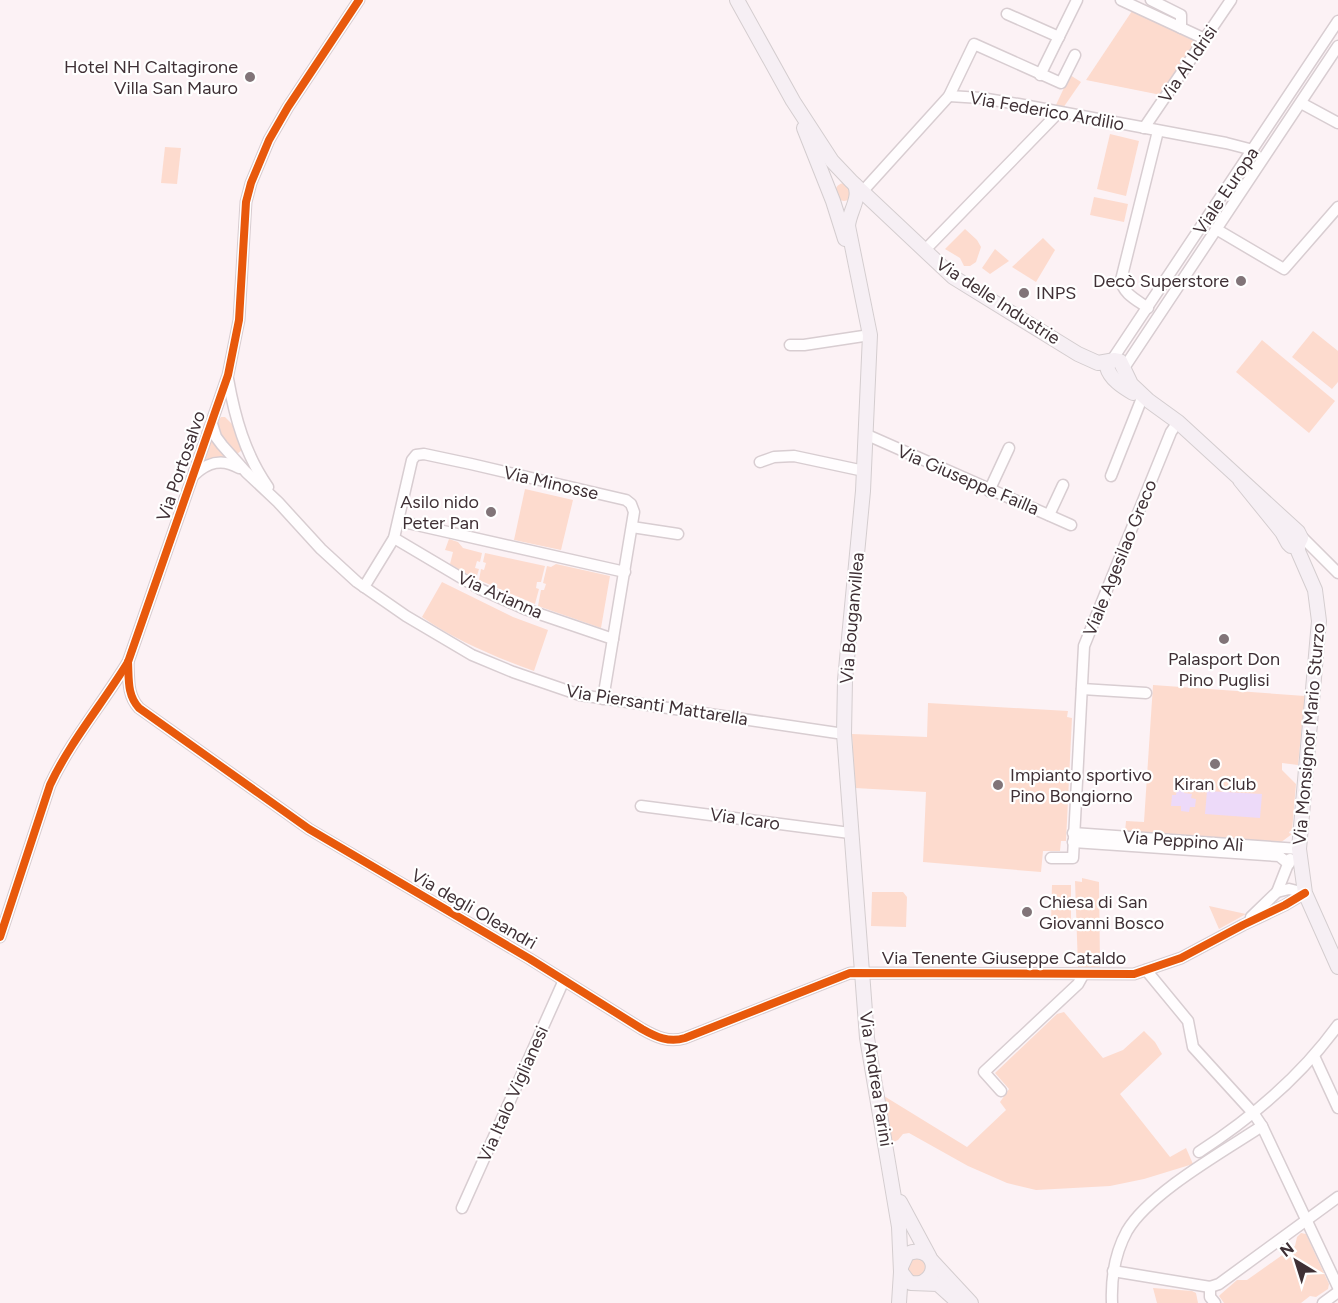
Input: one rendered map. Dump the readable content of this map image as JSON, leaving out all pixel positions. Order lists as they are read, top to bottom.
{
  "streets": {
    "main road": [
      "Via delle Industrie",
      "Via Bouganvillea",
      "Via Monsignor Mario Sturzo",
      "Via Andrea Parini"
    ],
    "street": [
      "Via Al Idrisi",
      "Via Federico Ardilio",
      "Viale Europa",
      "Via Portosalvo",
      "Via Giuseppe Failla",
      "Via Minosse",
      "Viale Agesilao Greco",
      "Via Arianna",
      "Via Piersanti Mattarella",
      "Via Icaro",
      "Via Peppino Alì",
      "Via degli Oleandri",
      "Via Tenente Giuseppe Cataldo",
      "Via Italo Viglianesi"
    ]
  },
  "crossings": [
    ["Via Al Idrisi", "Via Federico Ardilio"],
    ["Via Federico Ardilio", "Viale Europa"],
    ["Viale Europa", "Via delle Industrie"],
    ["Via Portosalvo", "Via degli Oleandri"],
    ["Via Giuseppe Failla", "Via Bouganvillea"],
    ["Via Minosse", "Via Arianna"],
    ["Via Minosse", "Via Piersanti Mattarella"],
    ["Viale Agesilao Greco", "Via Peppino Alì"],
    ["Via Bouganvillea", "Via Piersanti Mattarella"],
    ["Via Bouganvillea", "Via Icaro"],
    ["Via Bouganvillea", "Via degli Oleandri"],
    ["Via Bouganvillea", "Via Tenente Giuseppe Cataldo"],
    ["Via Bouganvillea", "Via Andrea Parini"],
    ["Via Monsignor Mario Sturzo", "Via Peppino Alì"],
    ["Via degli Oleandri", "Via Tenente Giuseppe Cataldo"],
    ["Via degli Oleandri", "Via Andrea Parini"],
    ["Via degli Oleandri", "Via Italo Viglianesi"],
    ["Via Tenente Giuseppe Cataldo", "Via Andrea Parini"]
  ],
  "places": [
    "Hotel NH Caltagirone Villa San Mauro",
    "Decò Superstore",
    "INPS",
    "Asilo nido Peter Pan",
    "Palasport Don Pino Puglisi",
    "Kiran Club",
    "Impianto sportivo Pino Bongiorno",
    "Chiesa di San Giovanni Bosco"
  ],
  "north": "top left"
}
